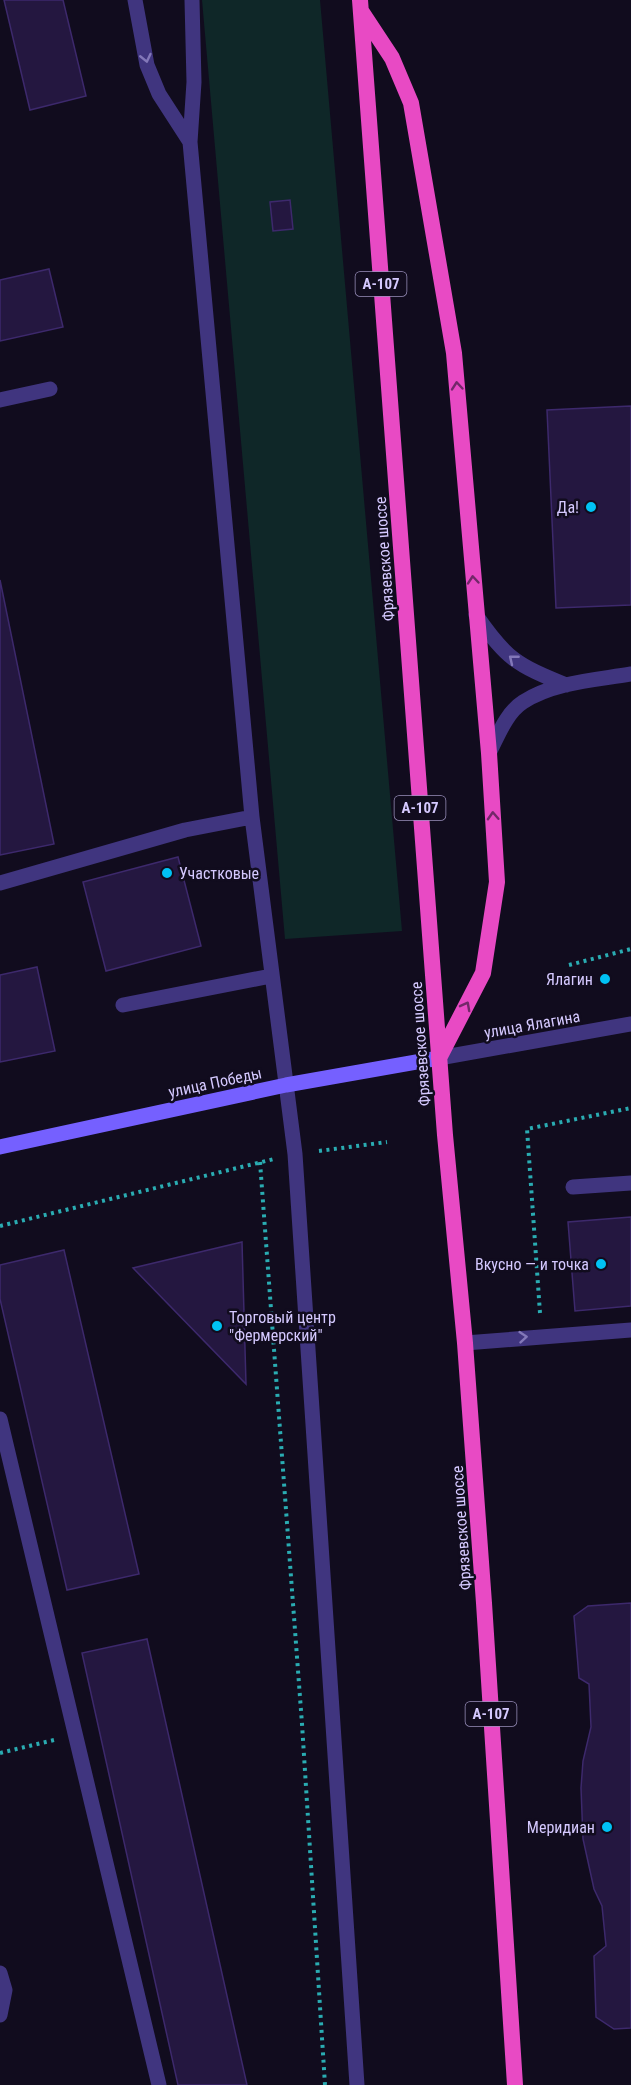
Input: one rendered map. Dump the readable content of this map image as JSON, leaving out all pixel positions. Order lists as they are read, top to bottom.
{
  "streets": {
    "highway": ["А-107", "Фрязевское шоссе"],
    "main road": ["улица Победы"],
    "street": ["улица Ялагина"]
  },
  "crossings": [
    ["Фрязевское шоссе", "улица Ялагина"],
    ["Фрязевское шоссе", "улица Победы"],
    ["улица Ялагина", "улица Победы"]
  ],
  "places": [
    "Да!",
    "Участковые",
    "Ялагин",
    "Вкусно — и точка",
    "Торговый центр \"Фермерский\"",
    "Меридиан"
  ]
}
